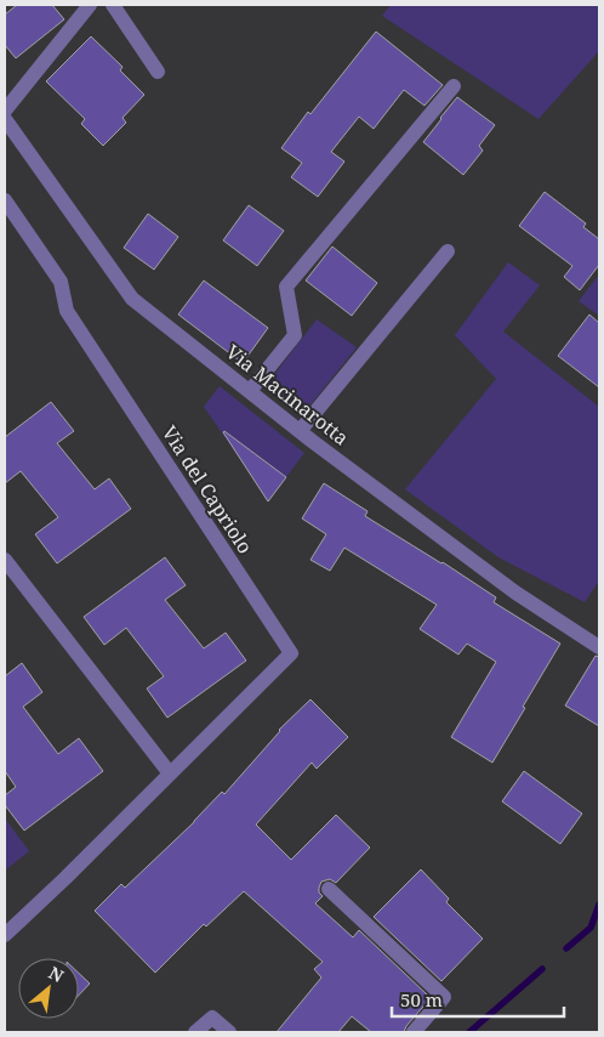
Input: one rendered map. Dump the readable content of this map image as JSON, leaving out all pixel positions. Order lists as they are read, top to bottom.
{
  "streets": {
    "street": ["Via Macinarotta", "Via del Capriolo"]
  },
  "scale_bar": "50 m",
  "north": "top right"
}
